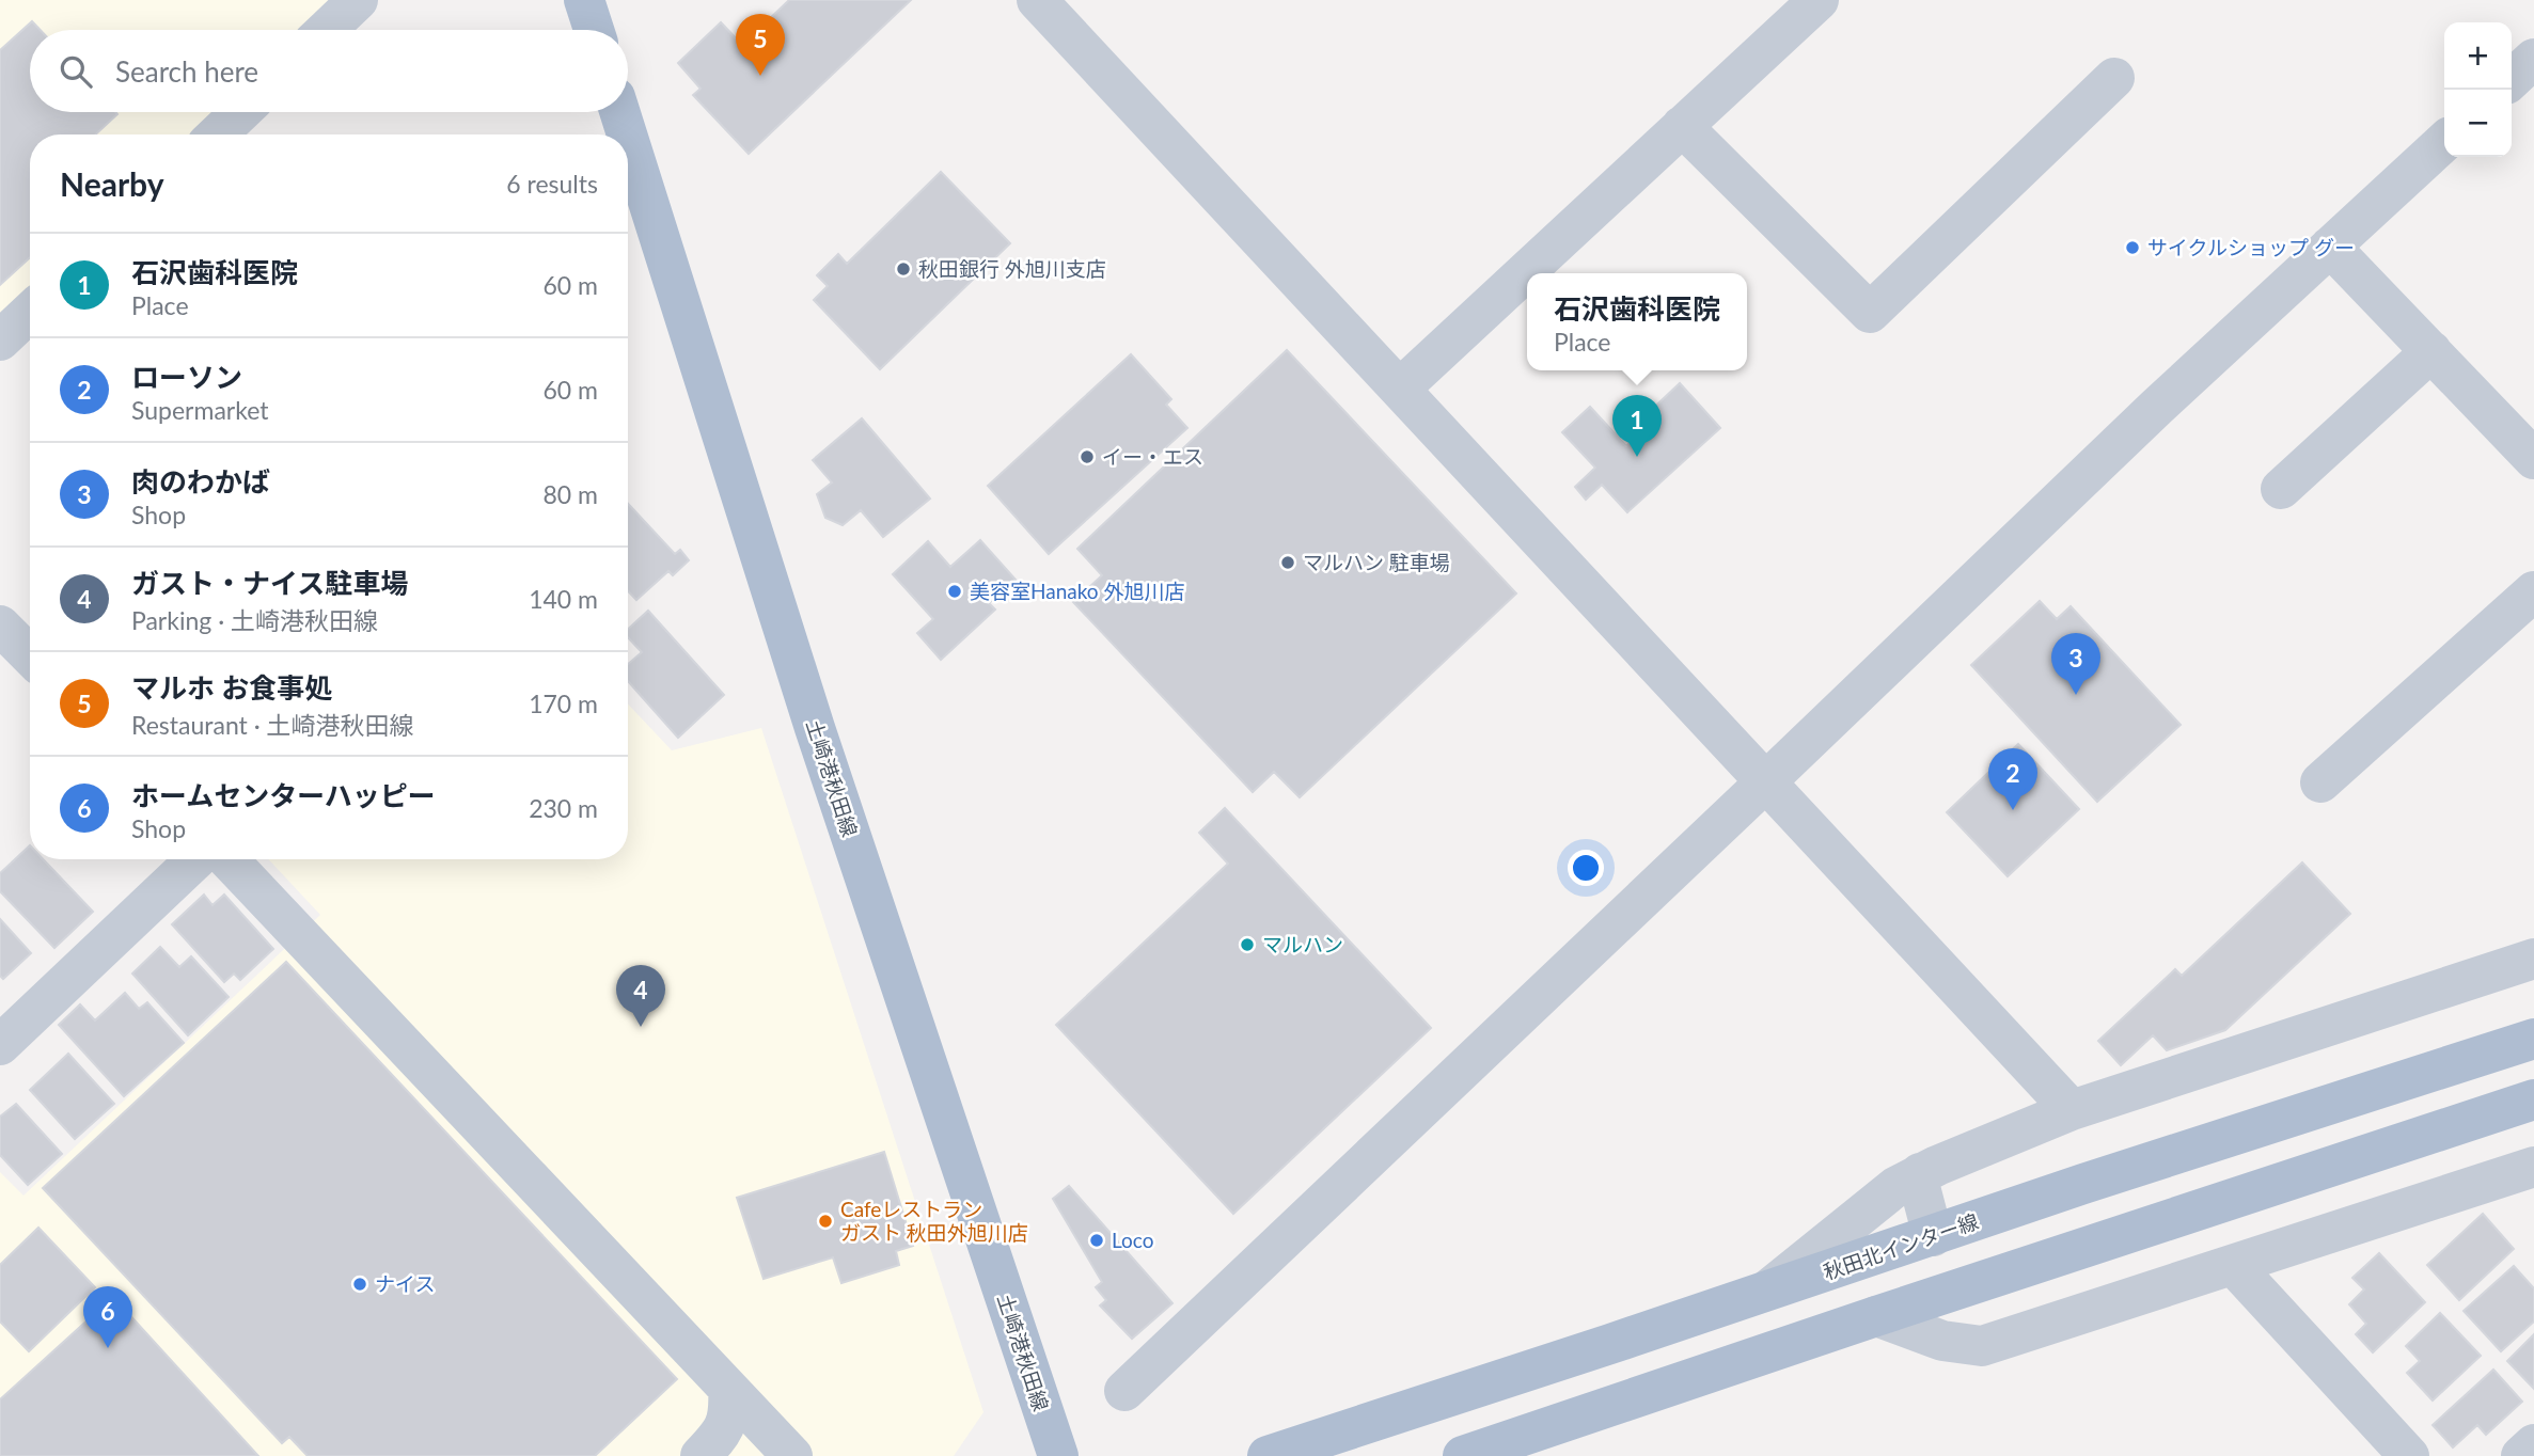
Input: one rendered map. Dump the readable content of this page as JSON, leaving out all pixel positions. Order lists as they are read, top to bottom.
{
  "streets": {
    "main road": ["土崎港秋田線", "秋田北インター線"]
  },
  "places": [
    "サイクルショップ グー",
    "秋田銀行 外旭川支店",
    "イー・エス",
    "マルハン 駐車場",
    "美容室Hanako 外旭川店",
    "マルハン",
    "Cafeレストラン ガスト 秋田外旭川店",
    "Loco",
    "ナイス"
  ],
  "page": {
    "pins": [
      "5",
      "1",
      "3",
      "2",
      "4",
      "6"
    ],
    "map_buttons": ["+", "−"],
    "search": "Search here",
    "heading": ["Nearby", "6 results"],
    "list": [
      {
        "mark": "1",
        "name": "石沢歯科医院",
        "note": "Place",
        "value": "60 m"
      },
      {
        "mark": "2",
        "name": "ローソン",
        "note": "Supermarket",
        "value": "60 m"
      },
      {
        "mark": "3",
        "name": "肉のわかば",
        "note": "Shop",
        "value": "80 m"
      },
      {
        "mark": "4",
        "name": "ガスト・ナイス駐車場",
        "note": "Parking · 土崎港秋田線",
        "value": "140 m"
      },
      {
        "mark": "5",
        "name": "マルホ お食事処",
        "note": "Restaurant · 土崎港秋田線",
        "value": "170 m"
      },
      {
        "mark": "6",
        "name": "ホームセンターハッピー",
        "note": "Shop",
        "value": "230 m"
      }
    ],
    "popup": ["石沢歯科医院", "Place"]
  }
}
